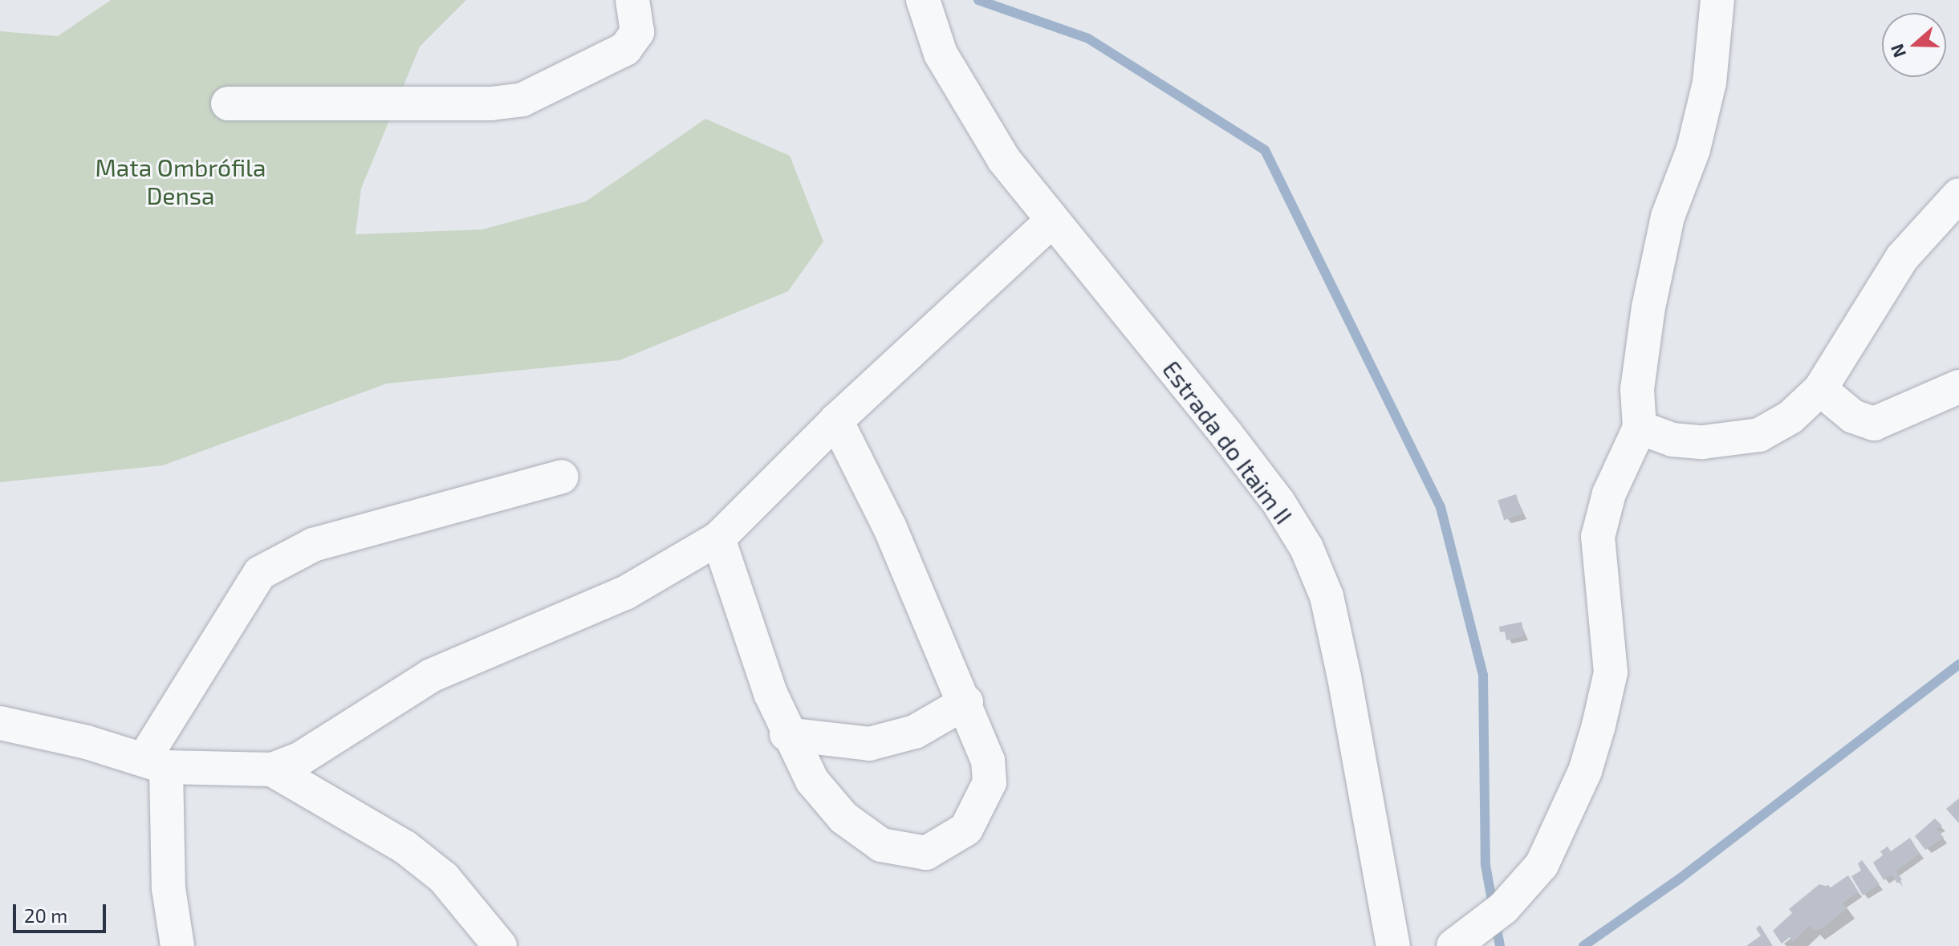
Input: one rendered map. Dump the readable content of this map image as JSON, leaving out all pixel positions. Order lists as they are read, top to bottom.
{
  "streets": {
    "street": ["Estrada do Itaim II"]
  },
  "parks": ["Mata Ombrófila Densa"],
  "scale_bar": "20 m",
  "north": "left"
}
